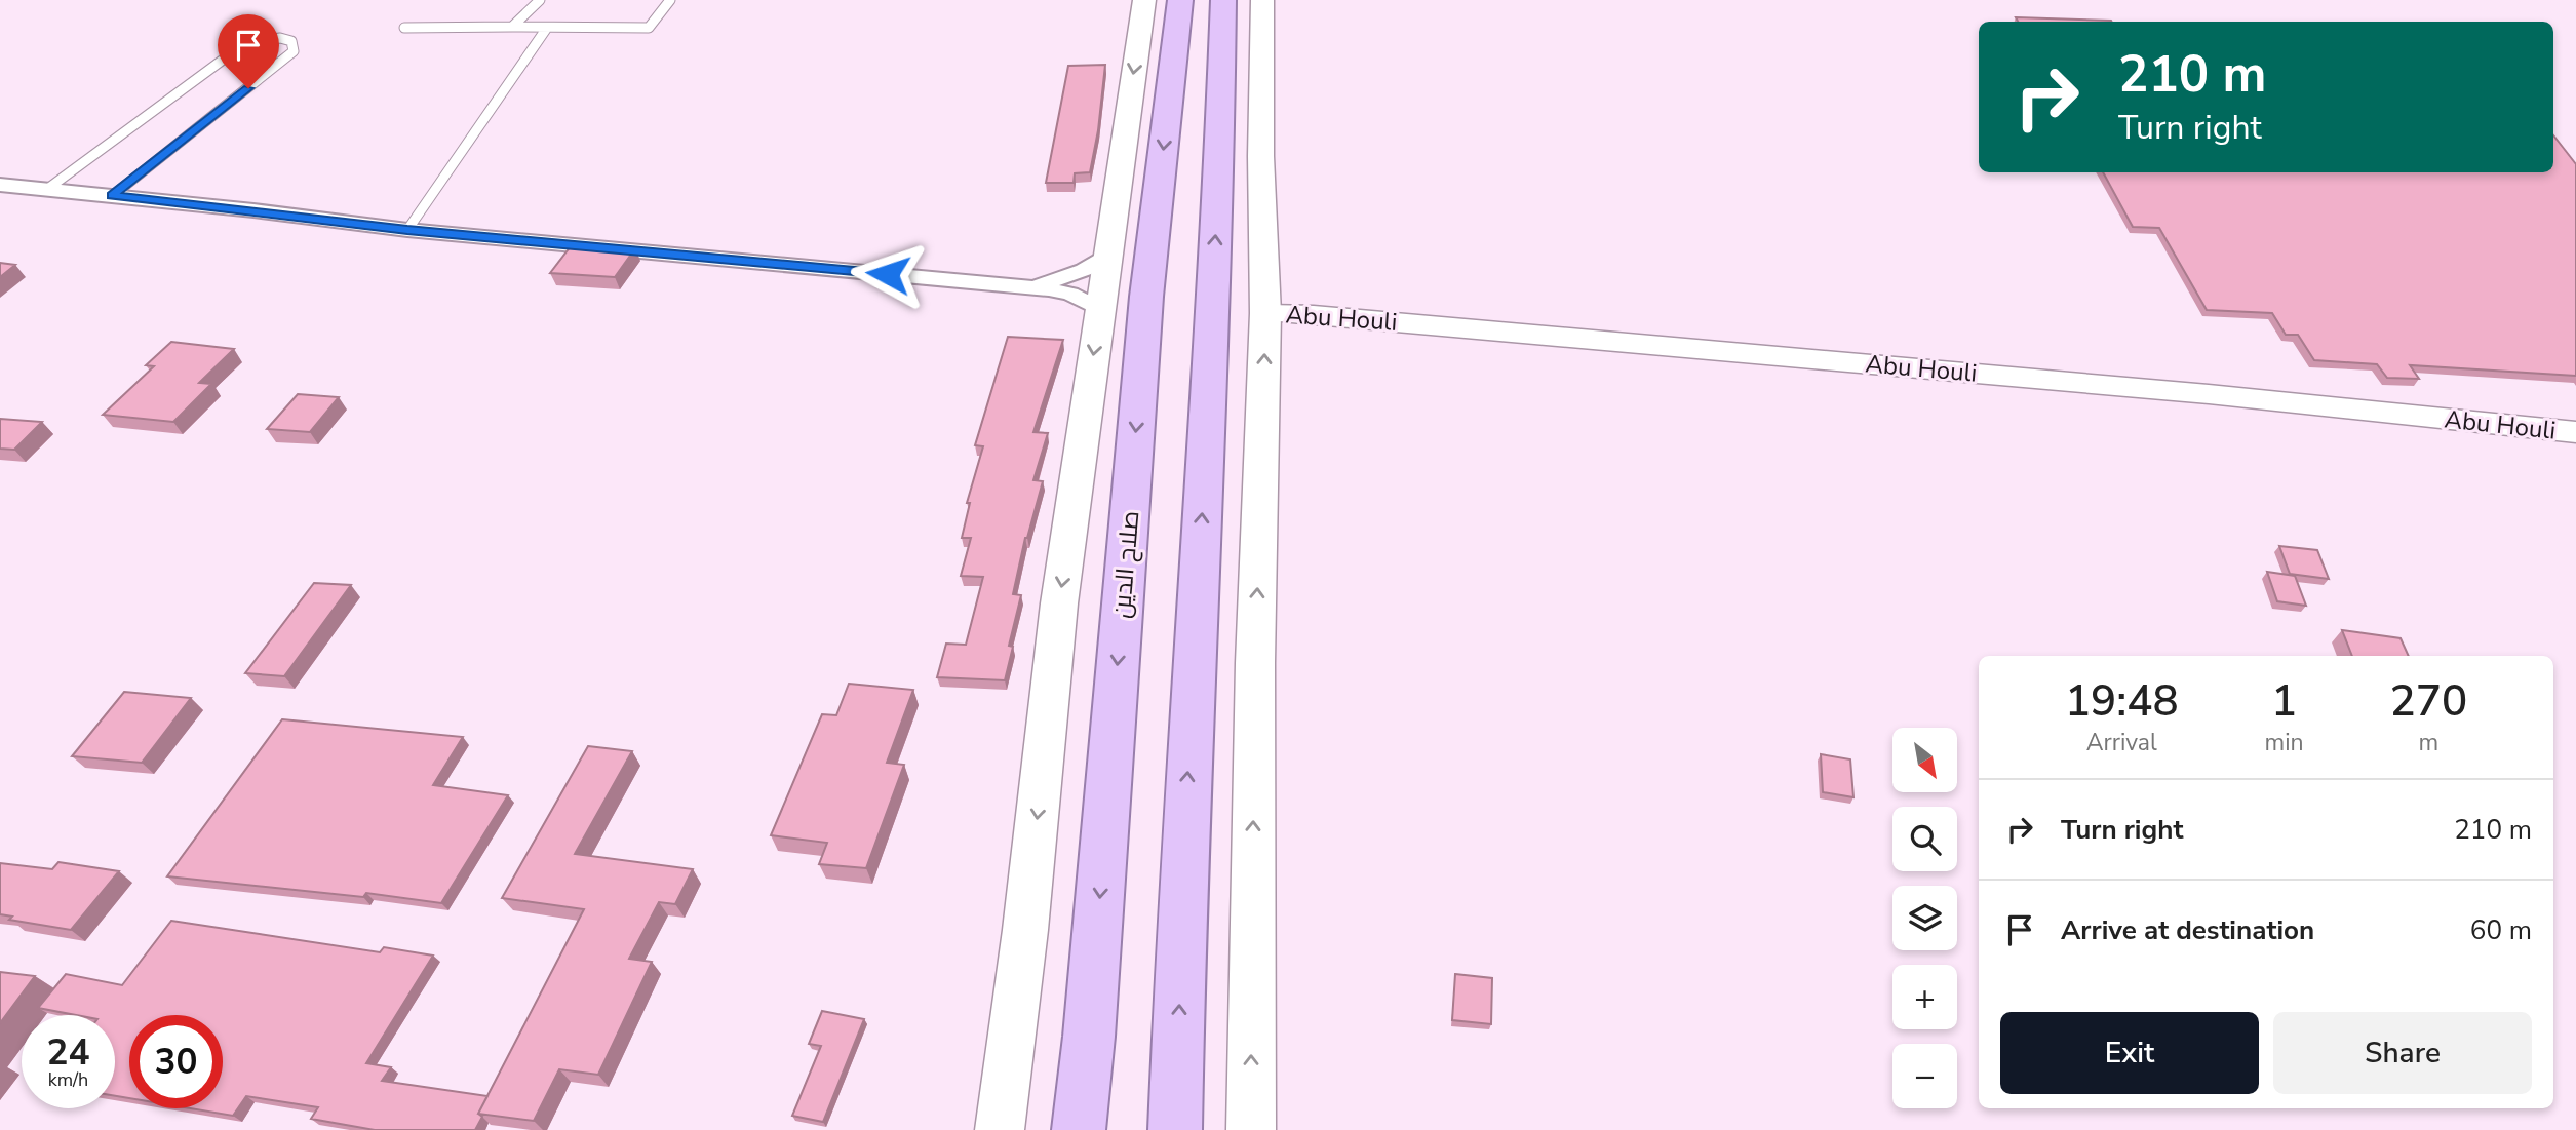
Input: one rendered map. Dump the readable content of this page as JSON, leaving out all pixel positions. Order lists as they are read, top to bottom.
{
  "streets": {
    "highway": ["صلاح الدين"],
    "street": ["Abu Houli"]
  },
  "north": "bottom right",
  "page": {
    "turn": ["210 m", "Turn right"],
    "eta": [
      "19:48",
      "Arrival",
      "1",
      "min",
      "270",
      "m"
    ],
    "map_buttons": ["+", "−"],
    "list": [
      {
        "name": "Turn right",
        "value": "210 m"
      },
      {
        "name": "Arrive at destination",
        "value": "60 m"
      }
    ],
    "buttons": ["Exit", "Share"],
    "speed": "24 km/h",
    "limit": "30"
  }
}
